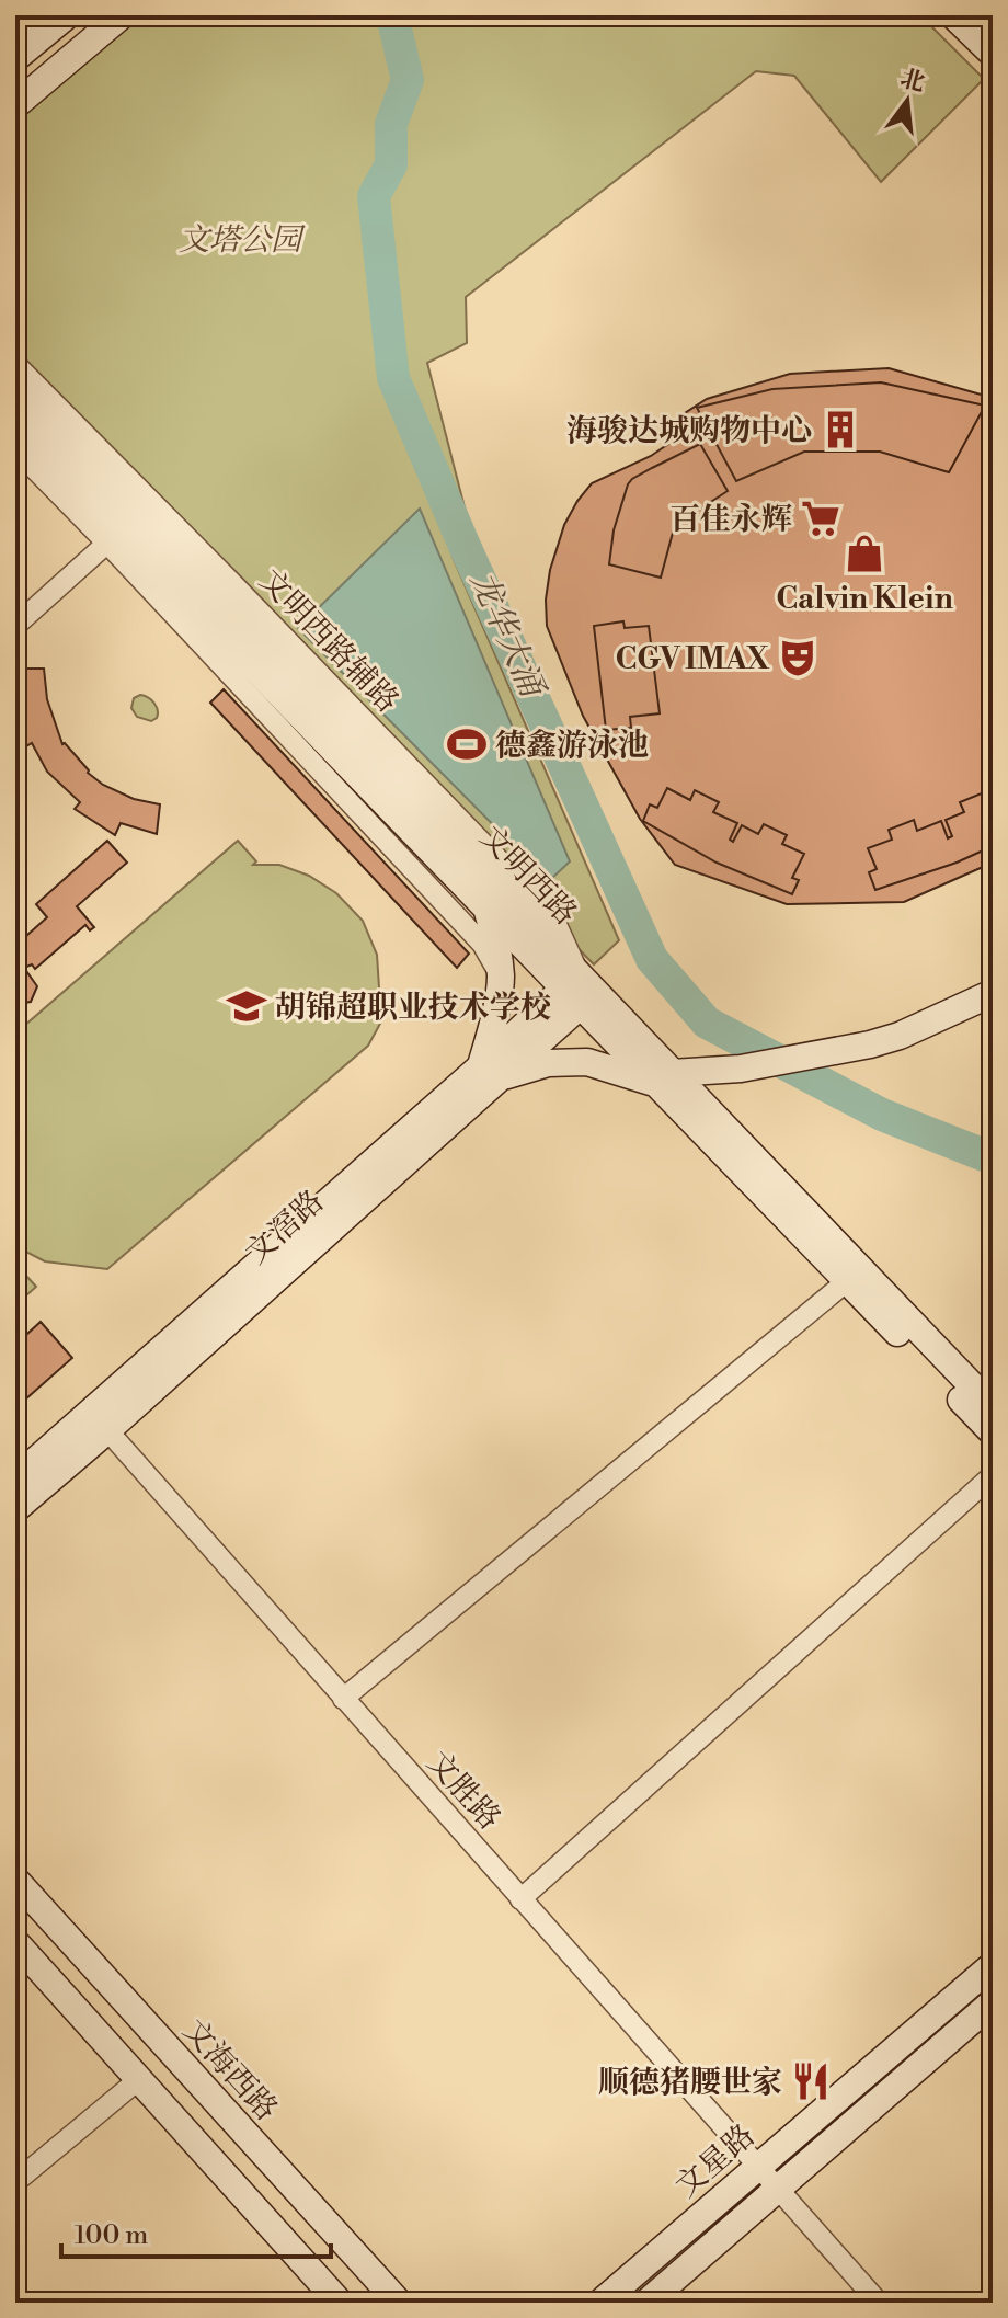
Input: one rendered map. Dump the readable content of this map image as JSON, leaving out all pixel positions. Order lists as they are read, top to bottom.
{
  "streets": {
    "street": [
      "文明西路辅路",
      "文明西路",
      "文滘路",
      "文胜路",
      "文海西路",
      "文星路"
    ]
  },
  "crossings": [
    ["文明西路辅路", "文明西路"],
    ["文明西路辅路", "文滘路"],
    ["文明西路", "文滘路"],
    ["文滘路", "文胜路"],
    ["文胜路", "文星路"]
  ],
  "water": ["龙华大涌"],
  "parks": ["文塔公园"],
  "places": {
    "building": ["海骏达城购物中心"],
    "supermarket": ["百佳永辉"],
    "shop": ["Calvin Klein"],
    "theatre": ["CGV IMAX"],
    "sports": ["德鑫游泳池"],
    "school or university": ["胡锦超职业技术学校"],
    "restaurant": ["顺德猪腰世家"]
  },
  "scale_bar": "100 m",
  "north": "top"
}
